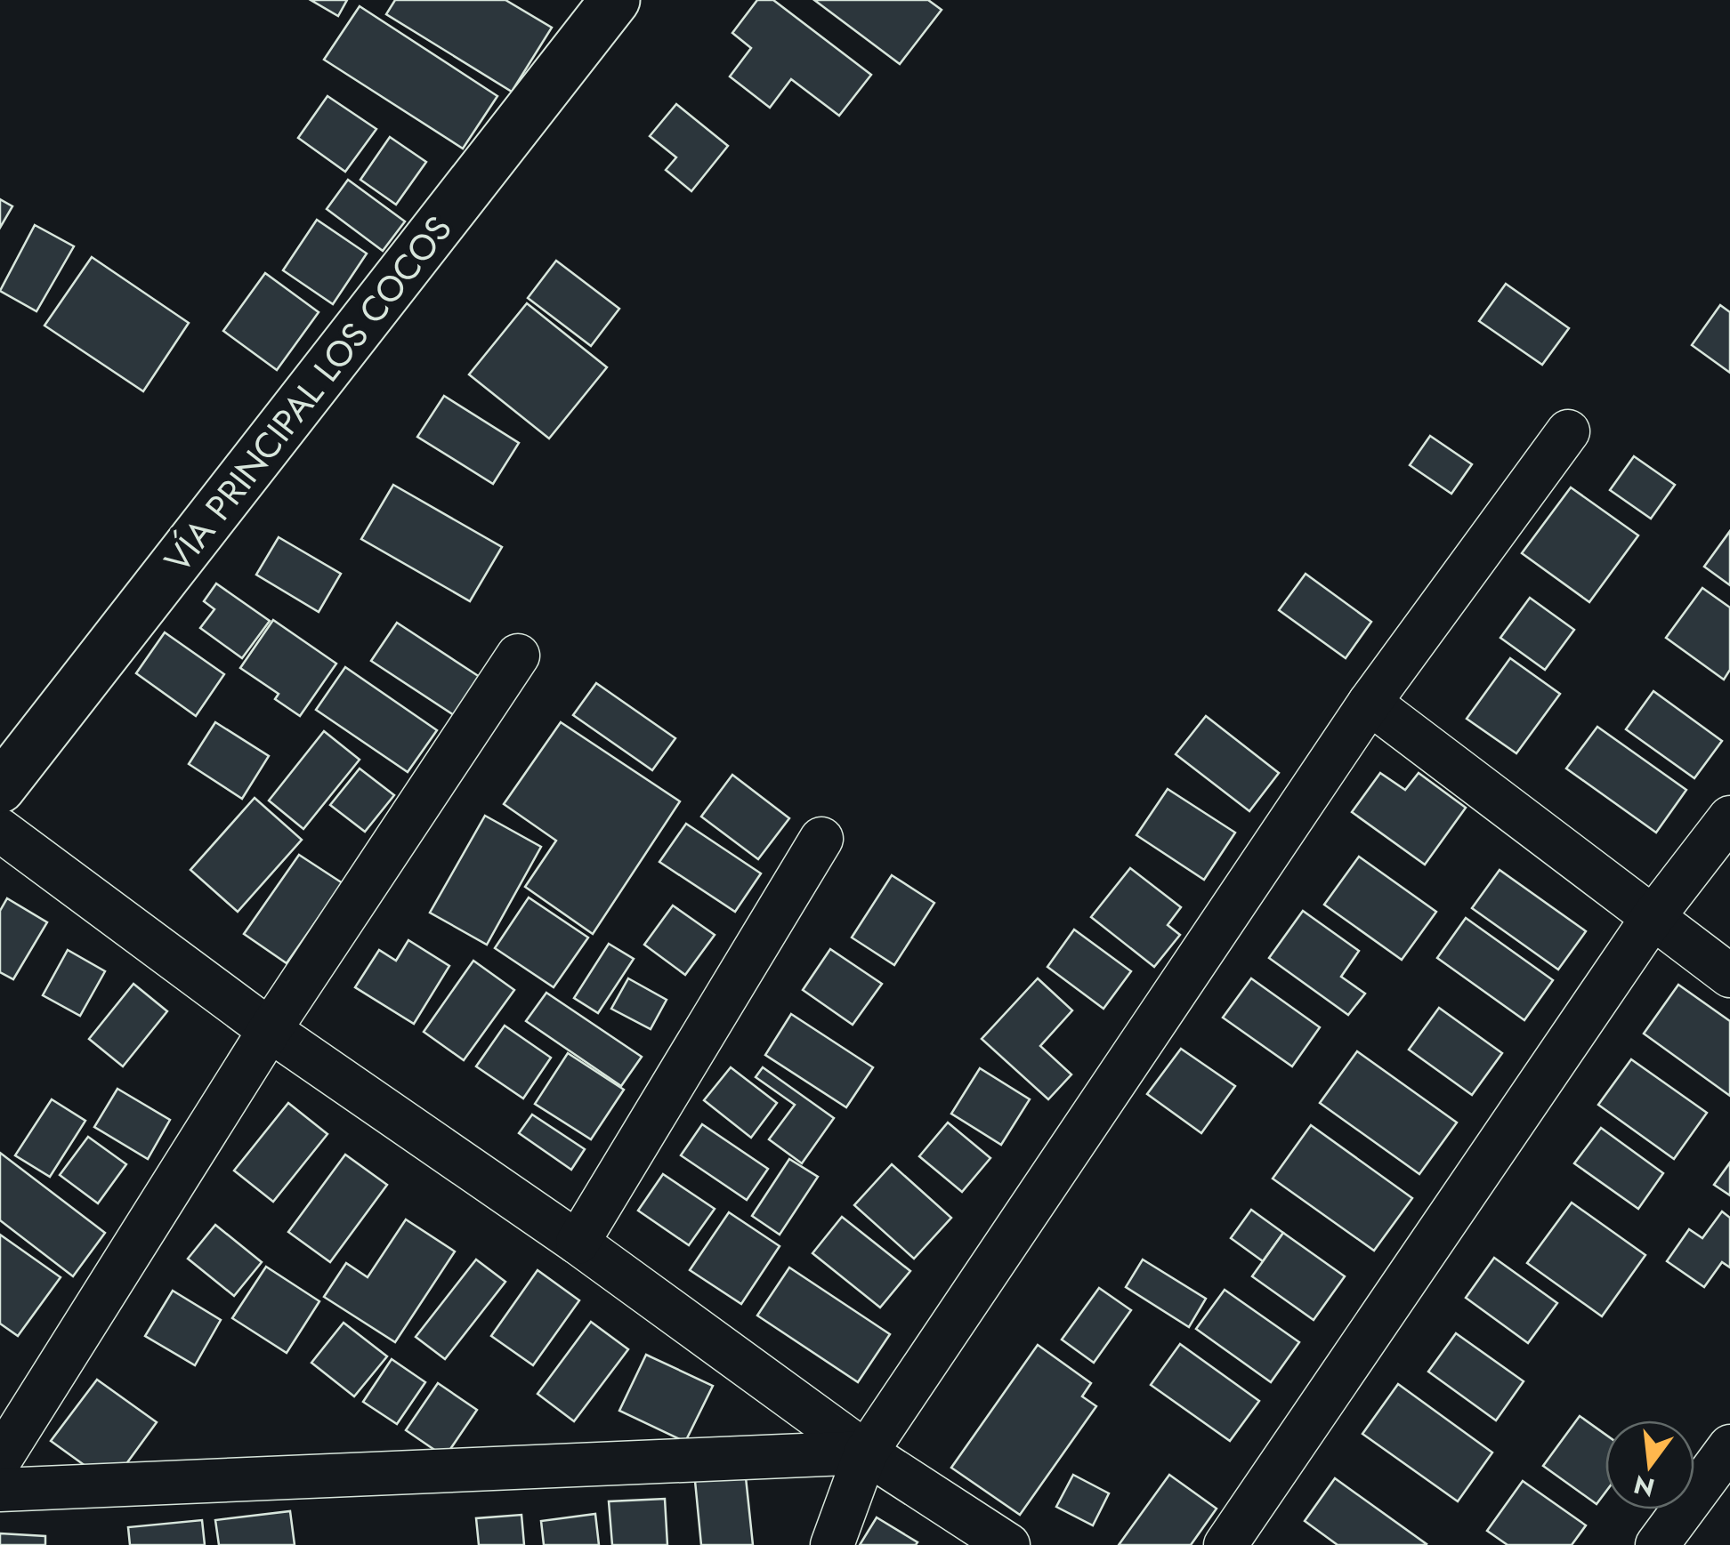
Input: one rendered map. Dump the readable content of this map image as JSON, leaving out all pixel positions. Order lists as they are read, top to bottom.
{
  "streets": {
    "street": ["VÍA PRINCIPAL LOS COCOS"]
  },
  "north": "bottom"
}
